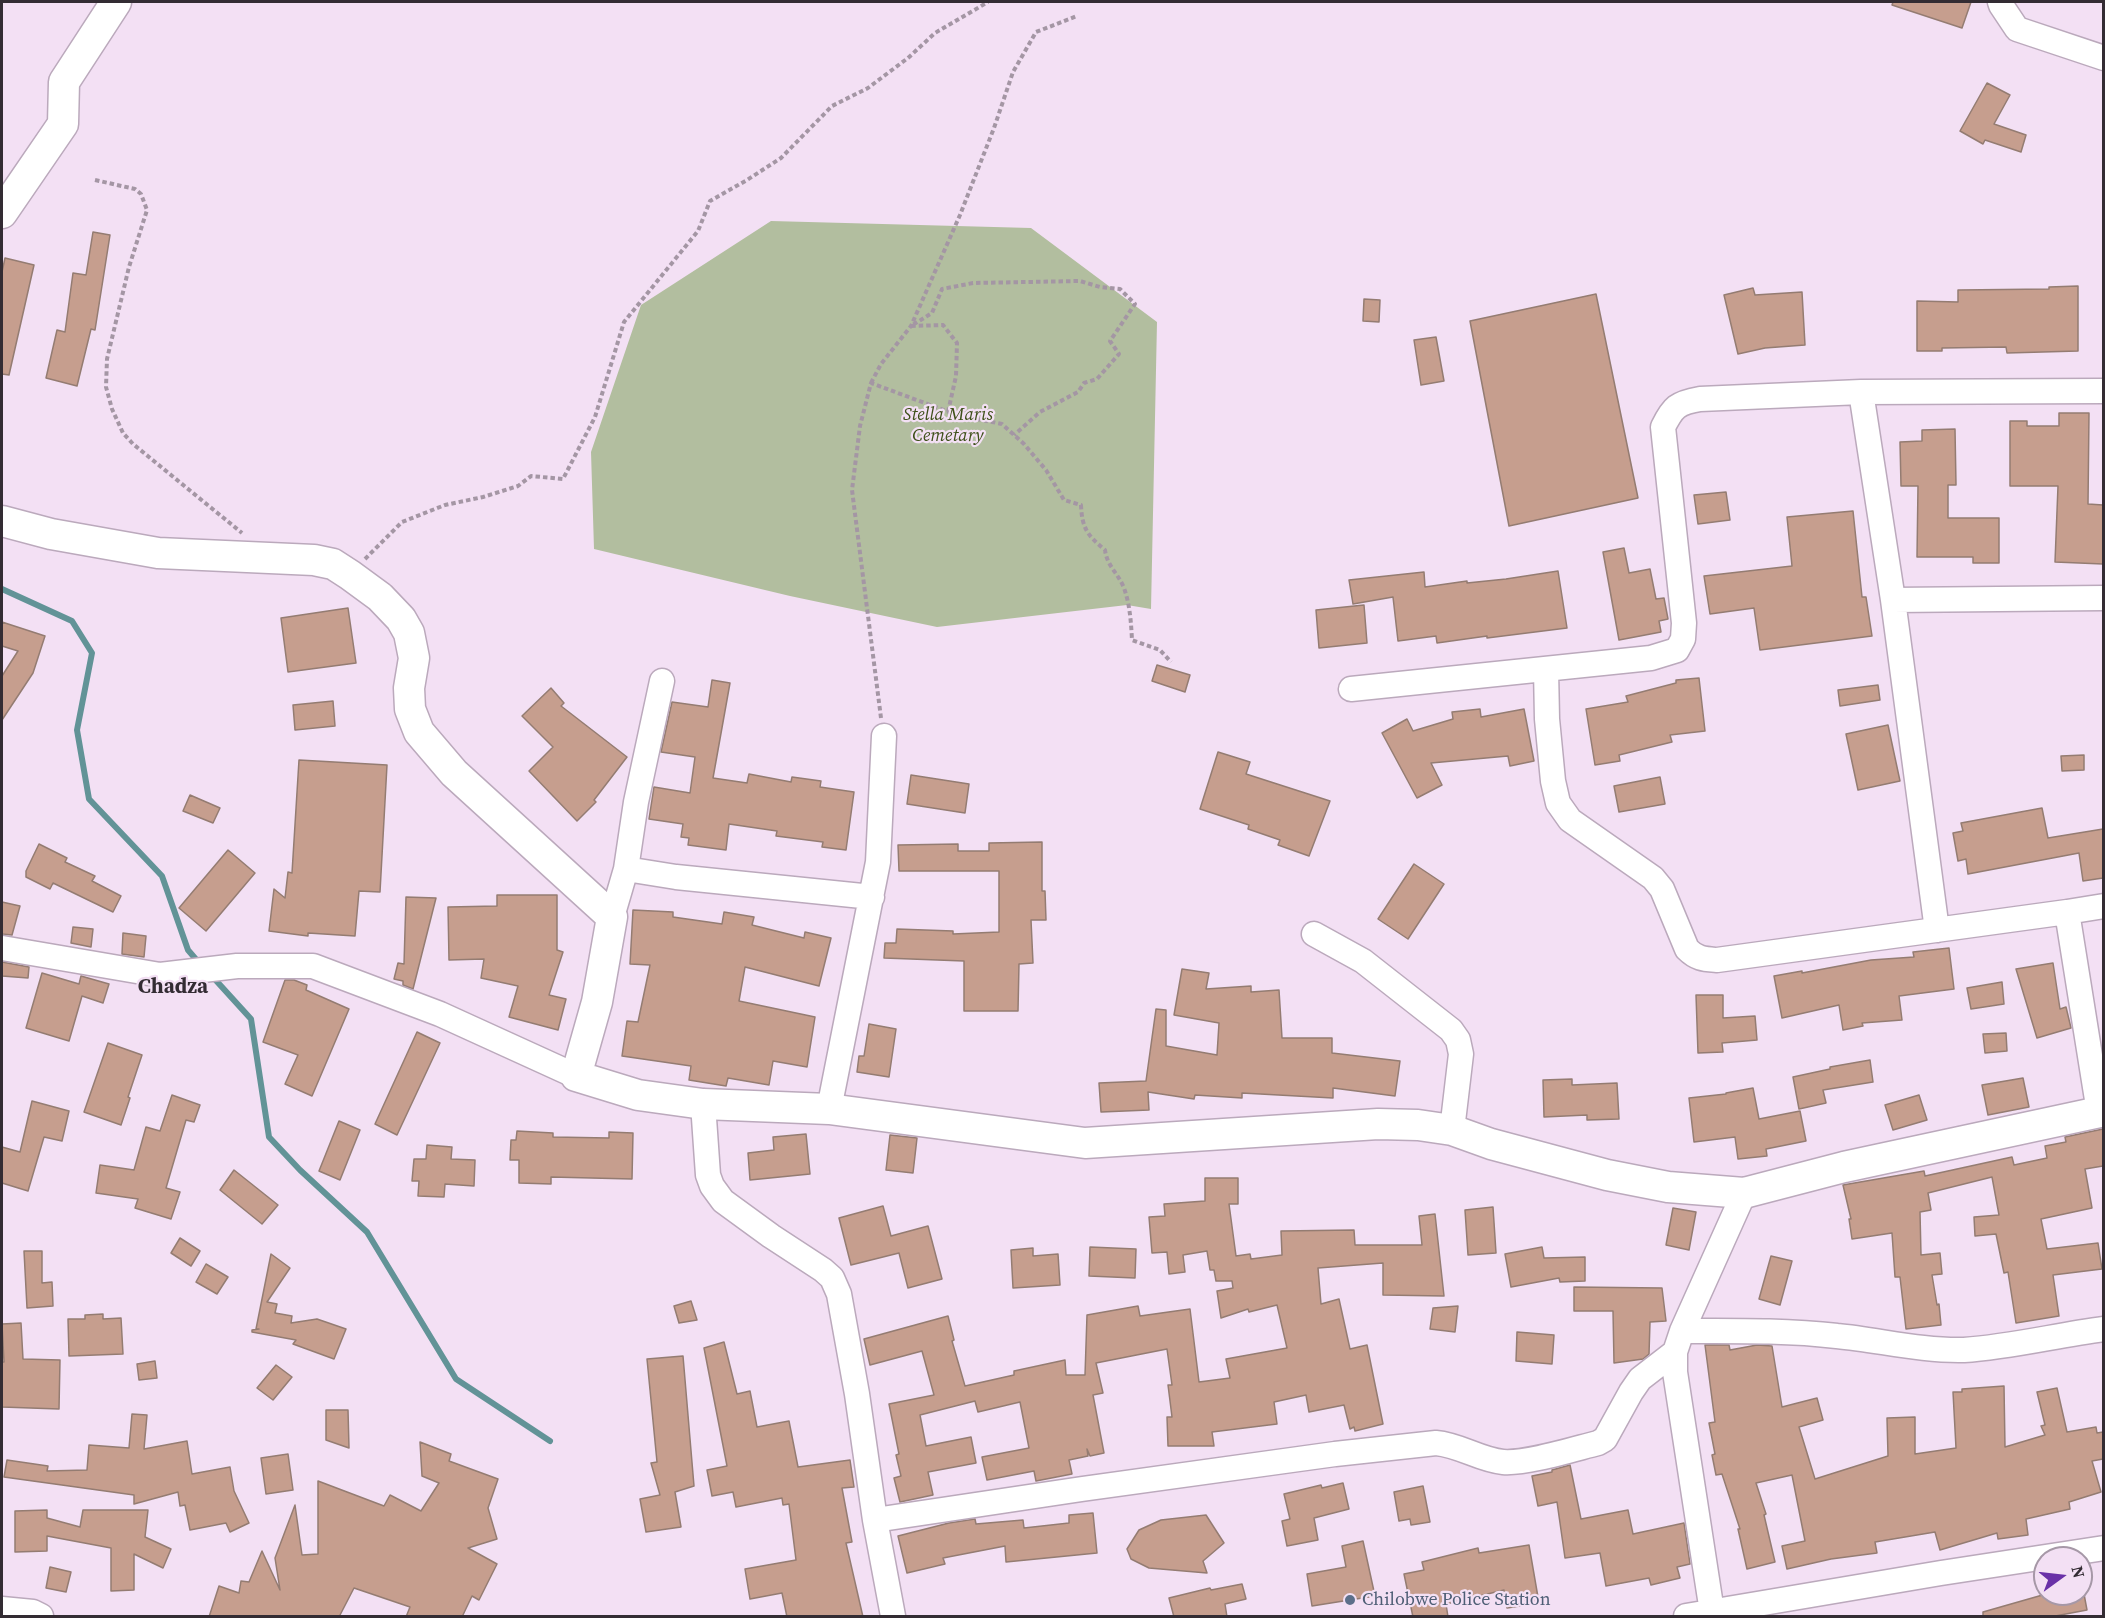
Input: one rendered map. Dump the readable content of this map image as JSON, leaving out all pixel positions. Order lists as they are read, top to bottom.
{
  "districts": ["Chadza"],
  "parks": ["Stella Maris Cemetary"],
  "places": ["Chilobwe Police Station"],
  "north": "right"
}
